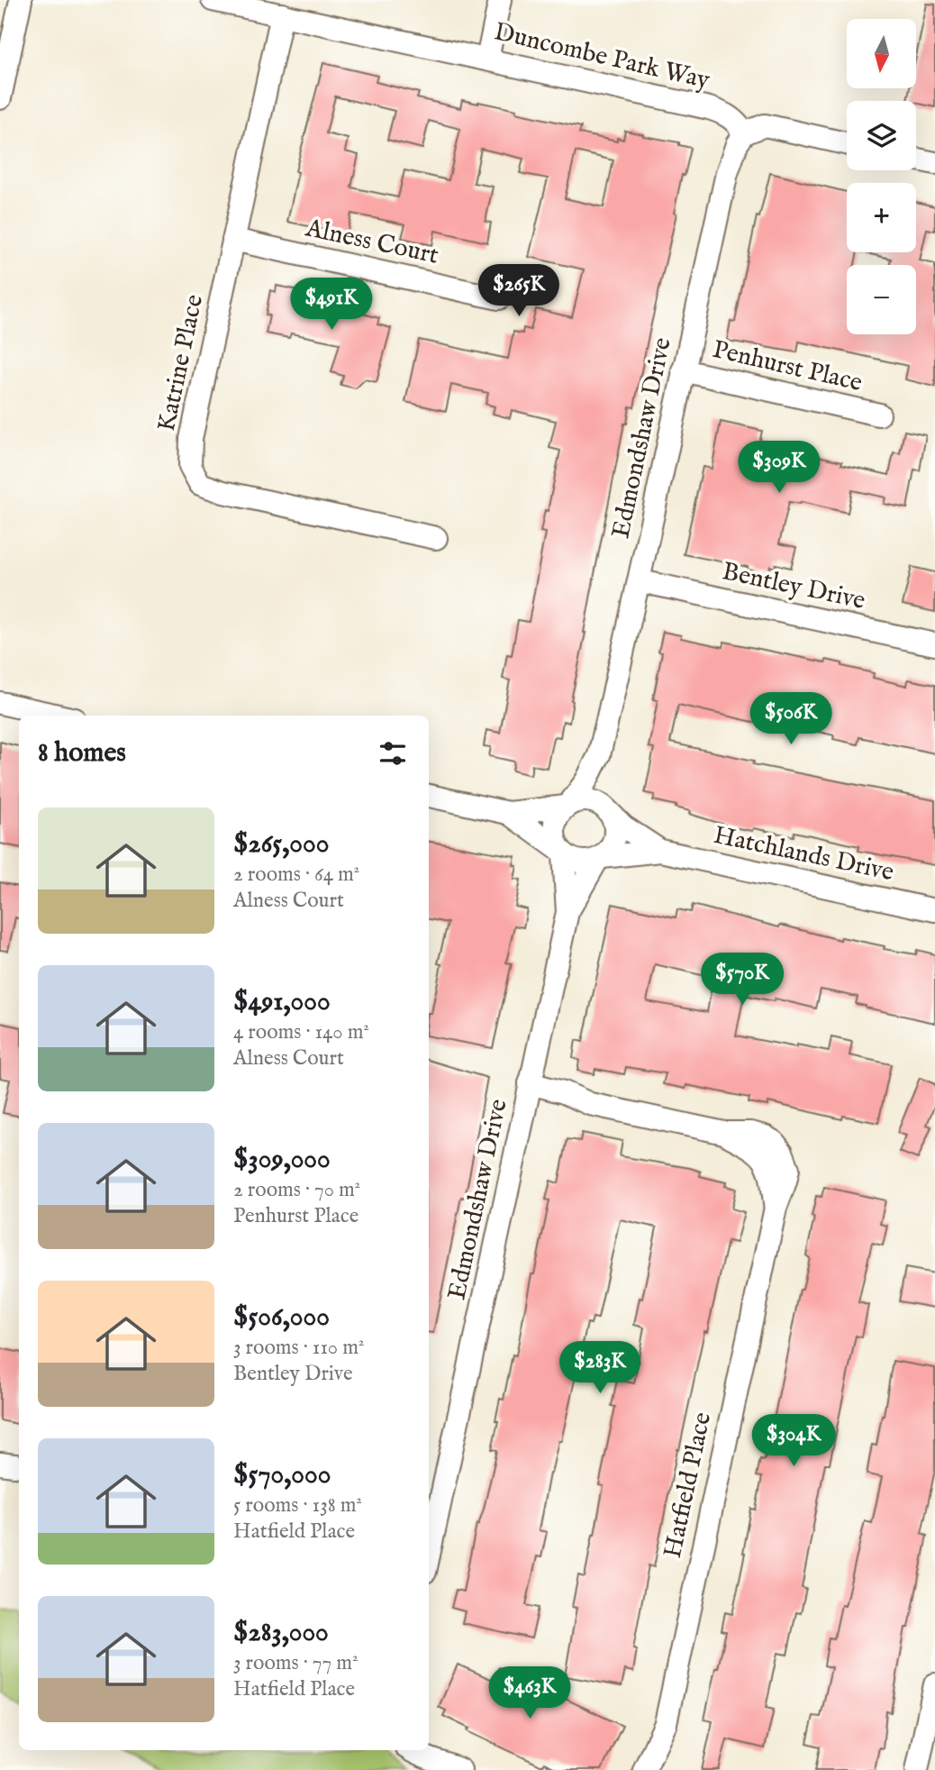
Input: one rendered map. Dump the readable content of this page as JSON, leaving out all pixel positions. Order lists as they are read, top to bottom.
{
  "streets": {
    "street": [
      "Duncombe Park Way",
      "Alness Court",
      "Katrine Place",
      "Penhurst Place",
      "Edmondshaw Drive",
      "Bentley Drive",
      "Hatchlands Drive",
      "Hatfield Place"
    ]
  },
  "crossings": [
    ["Duncombe Park Way", "Katrine Place"],
    ["Duncombe Park Way", "Edmondshaw Drive"],
    ["Alness Court", "Katrine Place"],
    ["Penhurst Place", "Edmondshaw Drive"],
    ["Edmondshaw Drive", "Bentley Drive"],
    ["Edmondshaw Drive", "Hatchlands Drive"],
    ["Edmondshaw Drive", "Hatfield Place"]
  ],
  "north": "bottom",
  "page": {
    "map_buttons": ["+", "−"],
    "price": [
      "$265K",
      "$491K",
      "$309K",
      "$506K",
      "$570K",
      "$283K",
      "$304K",
      "$463K"
    ],
    "heading": "8 homes",
    "list": [
      {
        "name": "$265,000",
        "note": "2 rooms · 64 m² · Alness Court"
      },
      {
        "name": "$491,000",
        "note": "4 rooms · 140 m² · Alness Court"
      },
      {
        "name": "$309,000",
        "note": "2 rooms · 70 m² · Penhurst Place"
      },
      {
        "name": "$506,000",
        "note": "3 rooms · 110 m² · Bentley Drive"
      },
      {
        "name": "$570,000",
        "note": "5 rooms · 138 m² · Hatfield Place"
      },
      {
        "name": "$283,000",
        "note": "3 rooms · 77 m² · Hatfield Place"
      }
    ]
  }
}
